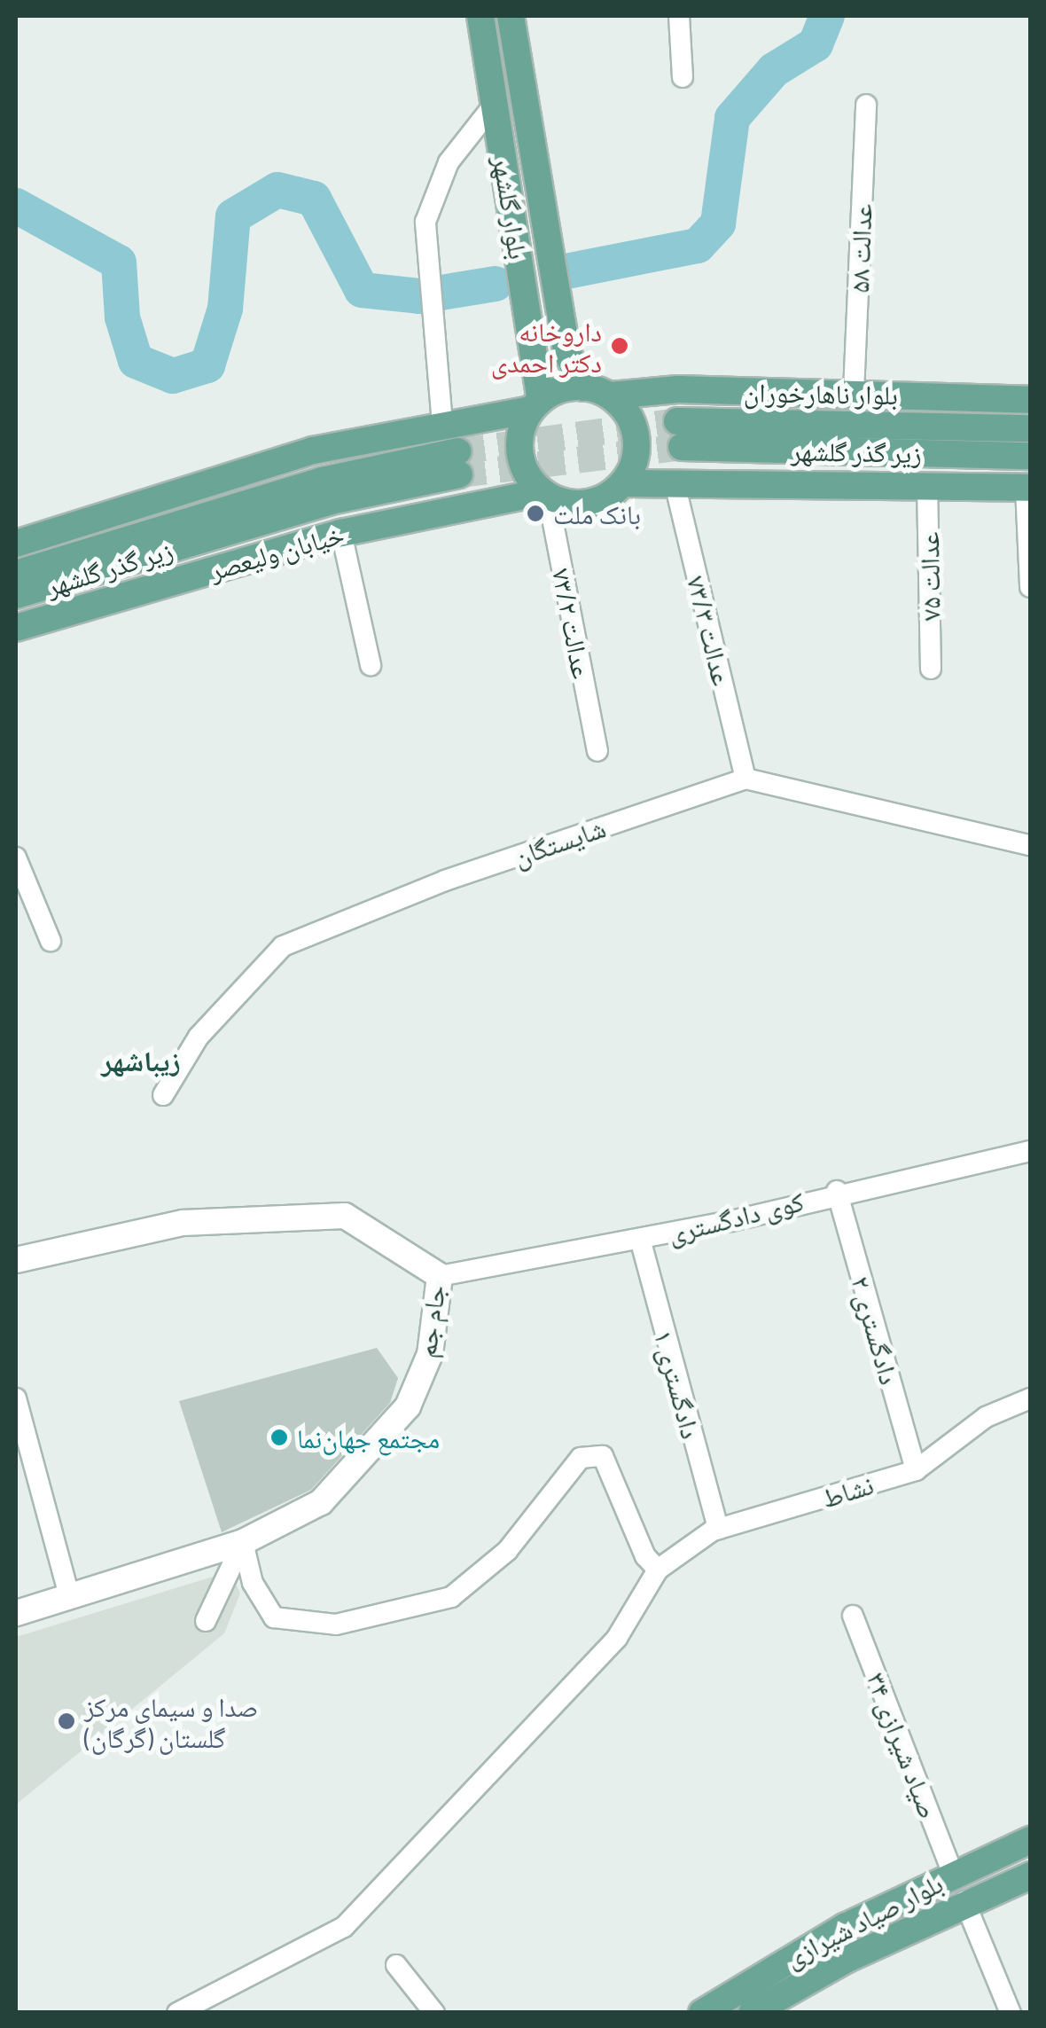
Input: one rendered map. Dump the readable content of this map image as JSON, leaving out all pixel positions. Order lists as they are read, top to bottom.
{
  "streets": {
    "main road": [
      "بلوار گلشهر",
      "بلوار ناهارخوران",
      "زیر گذر گلشهر",
      "خیابان ولیعصر",
      "بلوار صیاد شیرازی"
    ],
    "street": [
      "عدالت ۵۸",
      "۷۵ عدالت",
      "عدالت ۷۳/۲",
      "۷۳/۳ عدالت",
      "شایستگان",
      "کوی دادگستری",
      "جام جم",
      "دادگستری ۲",
      "دادگستری ۱",
      "نشاط",
      "صیاد شیرازی ۳۴"
    ]
  },
  "crossings": [
    ["بلوار گلشهر", "بلوار ناهارخوران"],
    ["بلوار گلشهر", "خیابان ولیعصر"],
    ["بلوار گلشهر", "عدالت ۷۳/۲"],
    ["عدالت ۵۸", "بلوار ناهارخوران"],
    ["بلوار ناهارخوران", "خیابان ولیعصر"],
    ["بلوار ناهارخوران", "عدالت ۷۳/۲"],
    ["خیابان ولیعصر", "عدالت ۷۳/۲"],
    ["۷۳/۳ عدالت", "شایستگان"],
    ["کوی دادگستری", "جام جم"],
    ["کوی دادگستری", "دادگستری ۲"],
    ["کوی دادگستری", "دادگستری ۱"],
    ["دادگستری ۲", "نشاط"],
    ["دادگستری ۱", "نشاط"],
    ["صیاد شیرازی ۳۴", "بلوار صیاد شیرازی"]
  ],
  "districts": ["زیباشهر"],
  "places": [
    "داروخانه دکتر احمدی",
    "بانک ملت",
    "مجتمع جهان‌نما",
    "صدا و سیمای مرکز گلستان (گرگان)"
  ]
}
